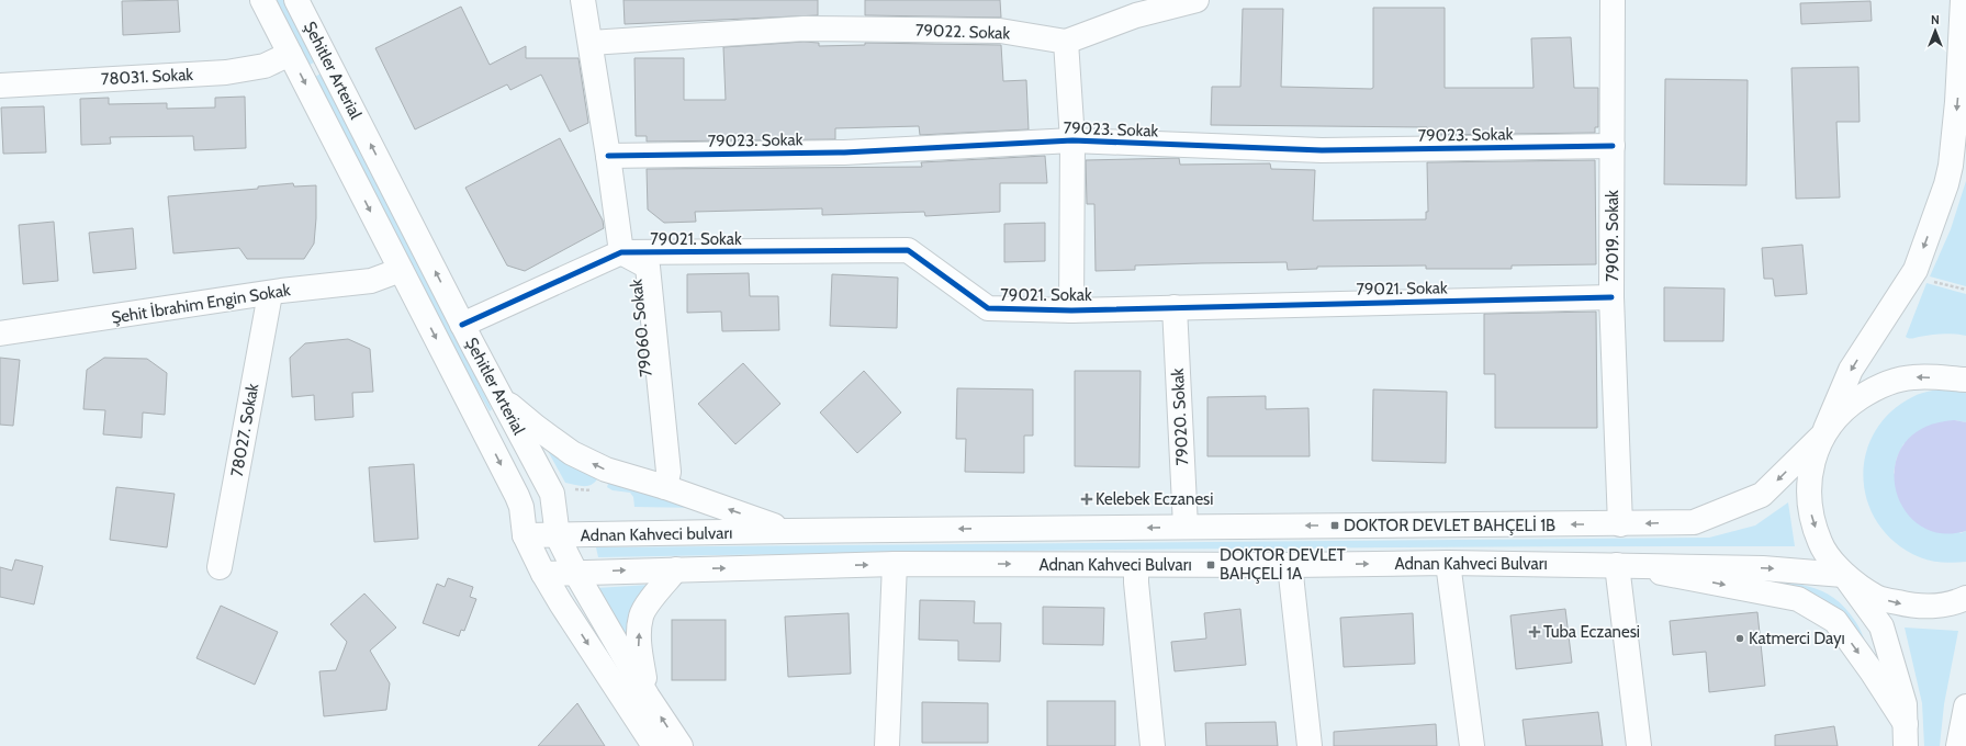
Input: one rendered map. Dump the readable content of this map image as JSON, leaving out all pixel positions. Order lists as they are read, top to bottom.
{
  "streets": {
    "main road": [
      "79022. Sokak",
      "Şehitler Arterial",
      "78031. Sokak",
      "79023. Sokak",
      "79019. Sokak",
      "79021. Sokak",
      "Şehit İbrahim Engin Sokak",
      "79060. Sokak",
      "79020. Sokak",
      "78027. Sokak",
      "Adnan Kahveci bulvarı",
      "Adnan Kahveci Bulvarı"
    ]
  },
  "crossings": [
    ["Şehitler Arterial", "78031. Sokak"],
    ["Şehitler Arterial", "79021. Sokak"],
    ["Şehitler Arterial", "Şehit İbrahim Engin Sokak"],
    ["Şehitler Arterial", "Adnan Kahveci bulvarı"],
    ["79023. Sokak", "79019. Sokak"],
    ["79019. Sokak", "79021. Sokak"],
    ["79021. Sokak", "79060. Sokak"],
    ["79021. Sokak", "79020. Sokak"],
    ["Şehit İbrahim Engin Sokak", "78027. Sokak"]
  ],
  "places": {
    "health": ["Kelebek Eczanesi", "Tuba Eczanesi"],
    "transit": ["DOKTOR DEVLET BAHÇELİ 1B", "DOKTOR DEVLET BAHÇELİ 1A"],
    "other": ["Katmerci Dayı"]
  },
  "north": "top"
}
